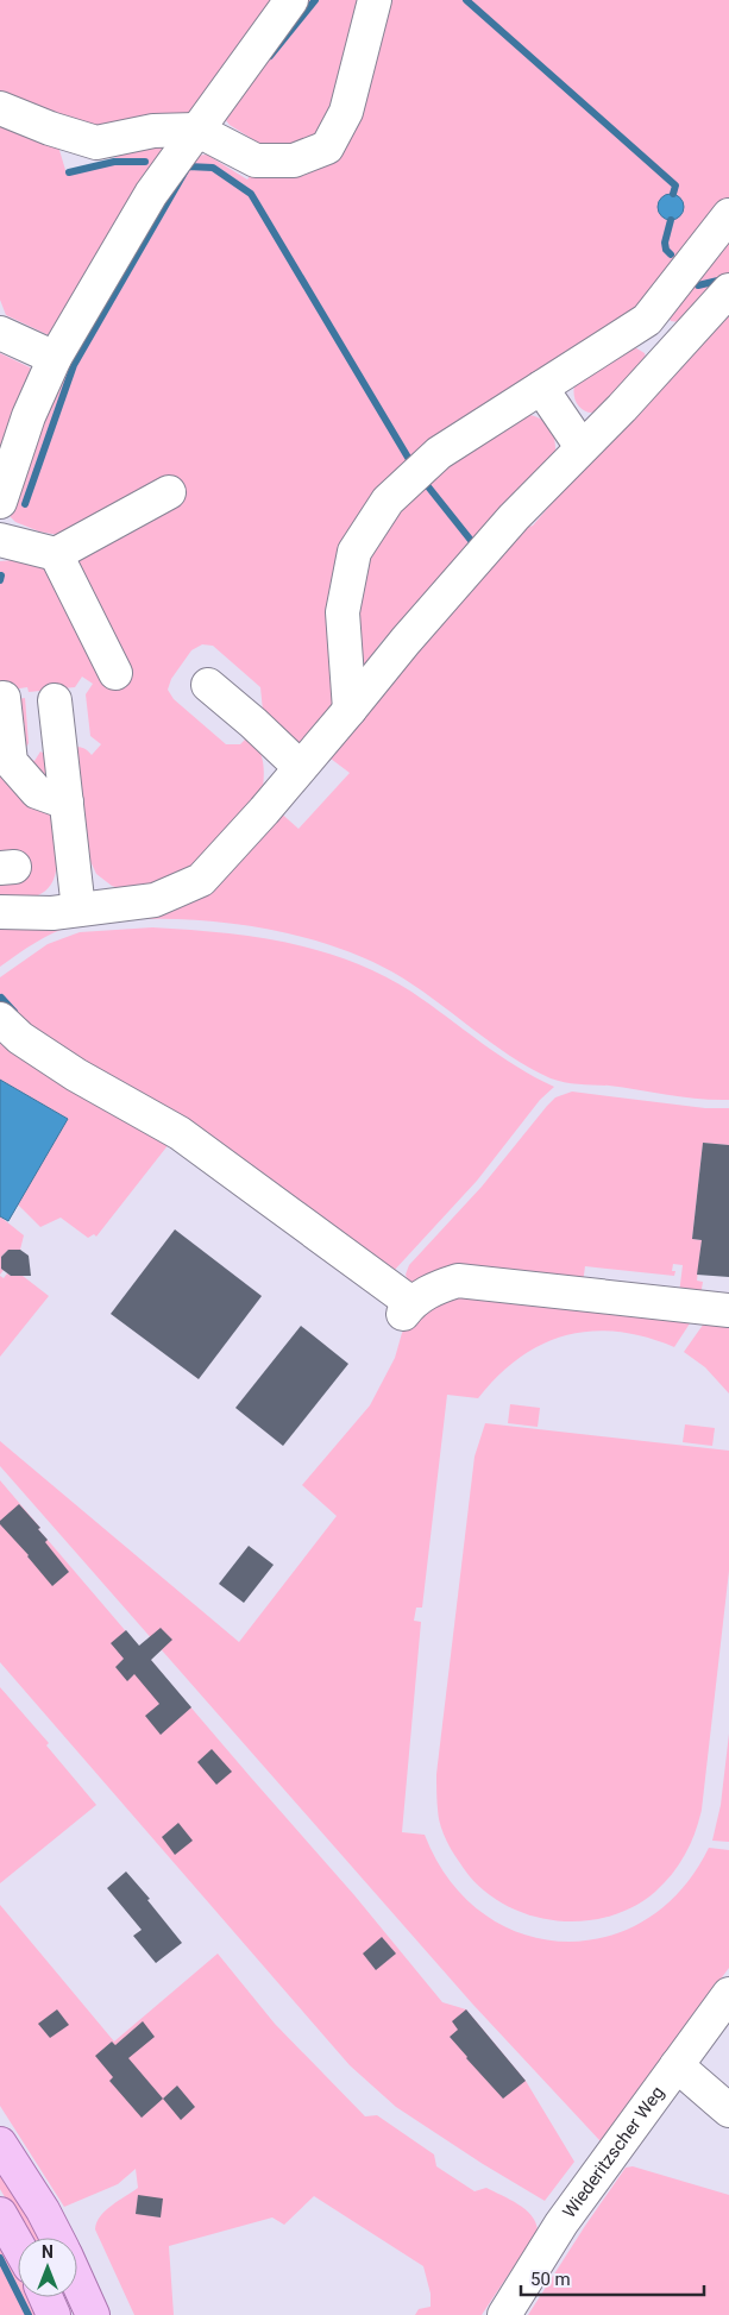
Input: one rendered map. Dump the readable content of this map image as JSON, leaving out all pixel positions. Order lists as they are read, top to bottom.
{
  "streets": {
    "street": ["Wiederitzscher Weg"]
  },
  "scale_bar": "50 m",
  "north": "top"
}
